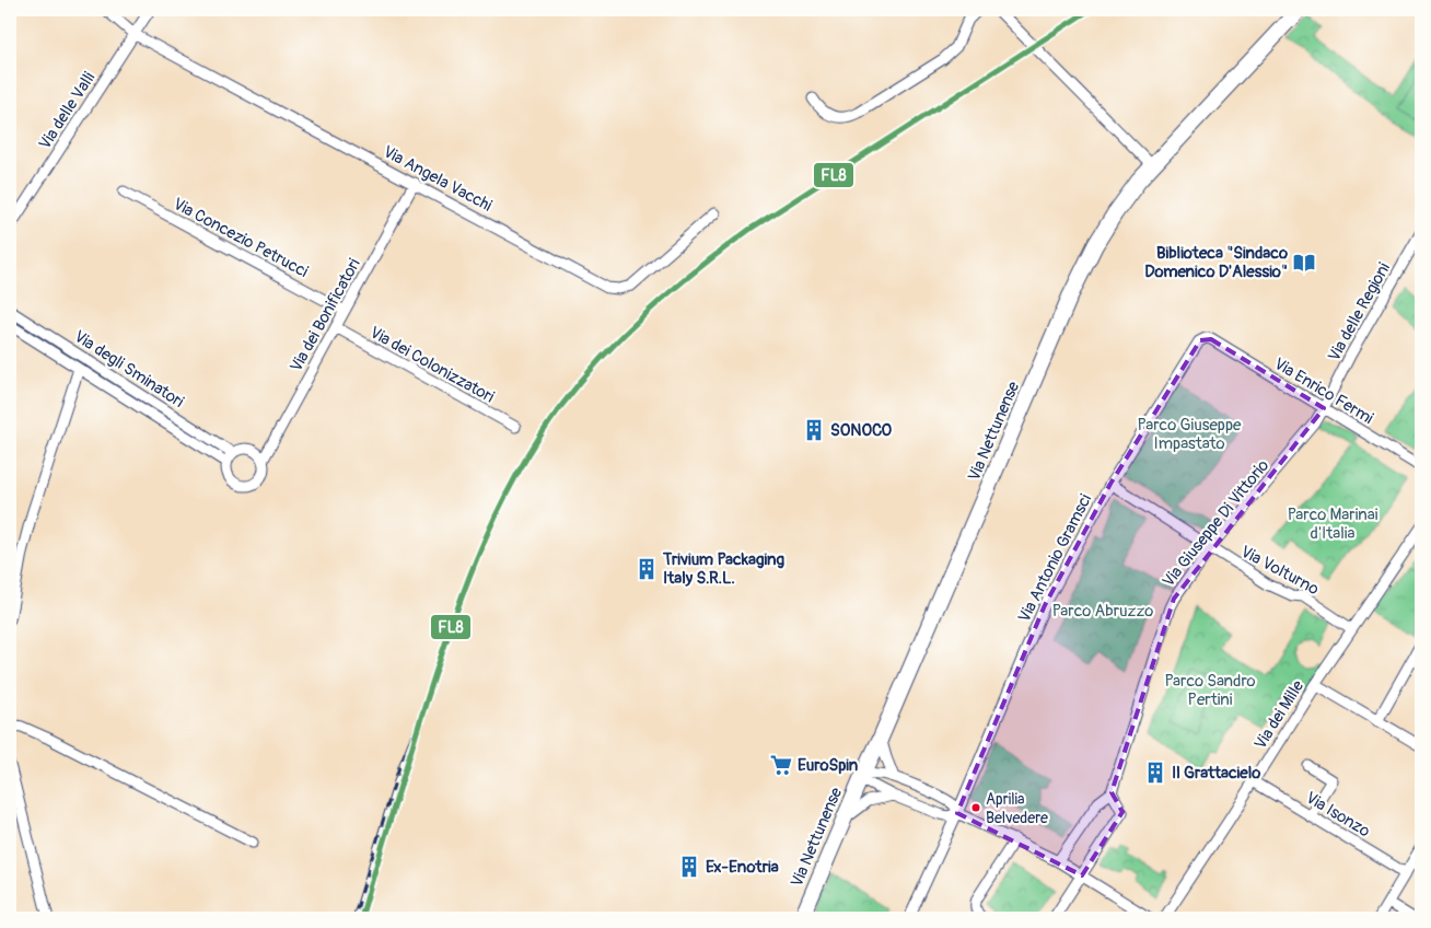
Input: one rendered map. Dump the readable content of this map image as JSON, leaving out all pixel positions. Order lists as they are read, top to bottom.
{
  "streets": {
    "main road": ["Via Nettunense"],
    "street": [
      "Via delle Valli",
      "Via Angela Vacchi",
      "Via Concezio Petrucci",
      "Via delle Regioni",
      "Via dei Bonificatori",
      "Via dei Colonizzatori",
      "Via degli Sminatori",
      "Via Enrico Fermi",
      "Via Giuseppe Di Vittorio",
      "Via Antonio Gramsci",
      "Via Volturno",
      "Via dei Mille",
      "Via Isonzo"
    ]
  },
  "crossings": [
    ["Via delle Valli", "Via Angela Vacchi"],
    ["Via Angela Vacchi", "Via dei Bonificatori"],
    ["Via Concezio Petrucci", "Via dei Bonificatori"],
    ["Via delle Regioni", "Via Enrico Fermi"],
    ["Via delle Regioni", "Via Giuseppe Di Vittorio"],
    ["Via dei Bonificatori", "Via dei Colonizzatori"],
    ["Via dei Bonificatori", "Via degli Sminatori"],
    ["Via Enrico Fermi", "Via Giuseppe Di Vittorio"],
    ["Via Enrico Fermi", "Via Antonio Gramsci"],
    ["Via Giuseppe Di Vittorio", "Via Volturno"],
    ["Via Antonio Gramsci", "Via Volturno"],
    ["Via Volturno", "Via dei Mille"],
    ["Via dei Mille", "Via Isonzo"]
  ],
  "parks": [
    "Parco Giuseppe Impastato",
    "Parco Marinai d'Italia",
    "Parco Abruzzo",
    "Parco Sandro Pertini"
  ],
  "places": {
    "library": ["Biblioteca \"Sindaco Domenico D'Alessio\""],
    "building": [
      "SONOCO",
      "Trivium Packaging Italy S.R.L.",
      "Il Grattacielo",
      "Ex-Enotria"
    ],
    "supermarket": ["EuroSpin"],
    "other": ["Aprilia Belvedere"]
  },
  "lines": ["transit line FL8"]
}
